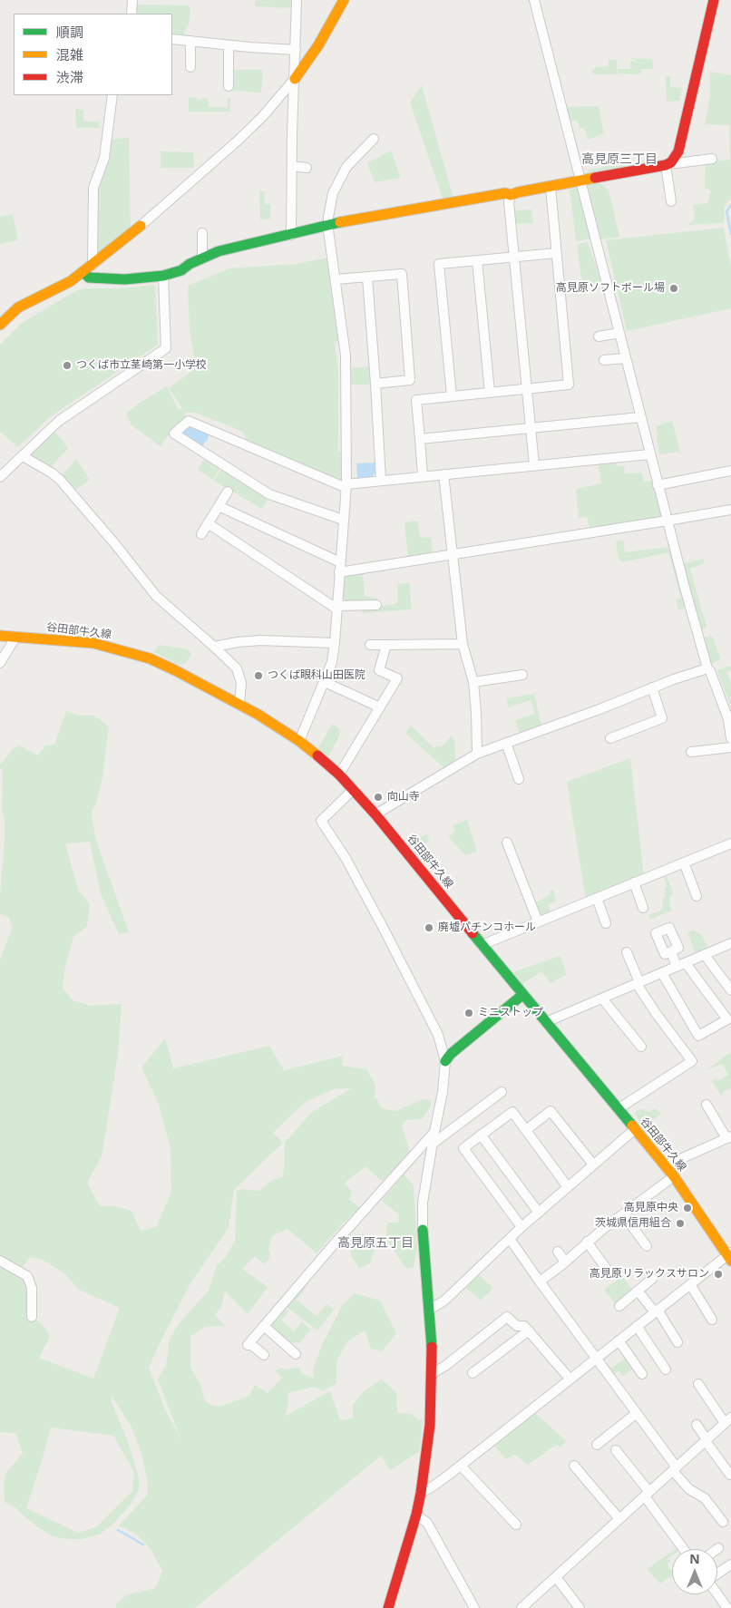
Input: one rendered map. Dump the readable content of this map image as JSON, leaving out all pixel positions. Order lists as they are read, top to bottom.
{
  "streets": {
    "street": ["谷田部牛久線"]
  },
  "districts": ["高見原三丁目", "高見原五丁目"],
  "places": [
    "高見原ソフトボール場",
    "つくば市立茎崎第一小学校",
    "つくば眼科山田医院",
    "向山寺",
    "廃墟パチンコホール",
    "ミニストップ",
    "高見原中央",
    "茨城県信用組合",
    "高見原リラックスサロン"
  ],
  "legend": ["順調", "混雑", "渋滞"],
  "north": "top"
}
